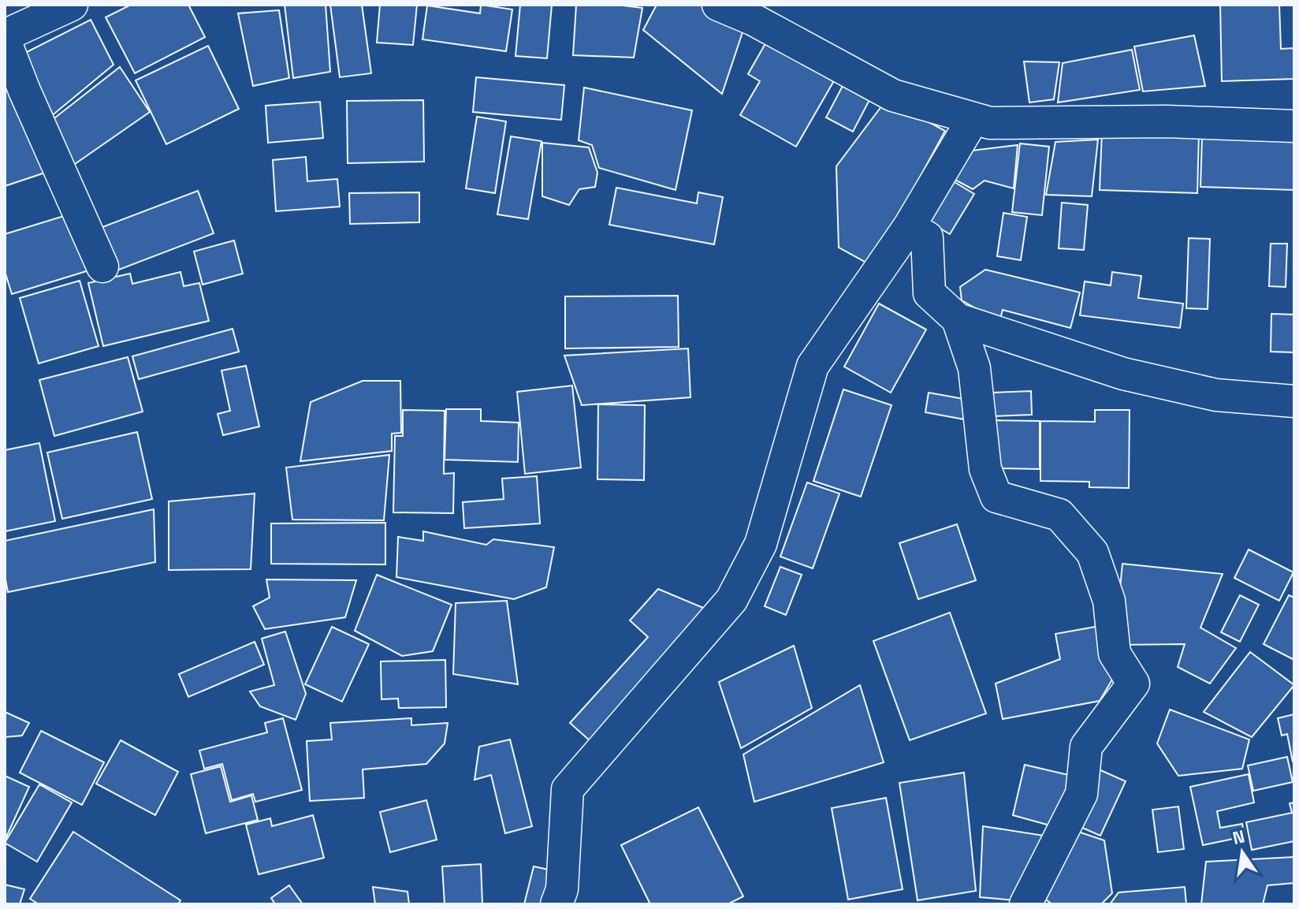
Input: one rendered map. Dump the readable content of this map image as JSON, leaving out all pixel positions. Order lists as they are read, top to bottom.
{
  "north": "top"
}
